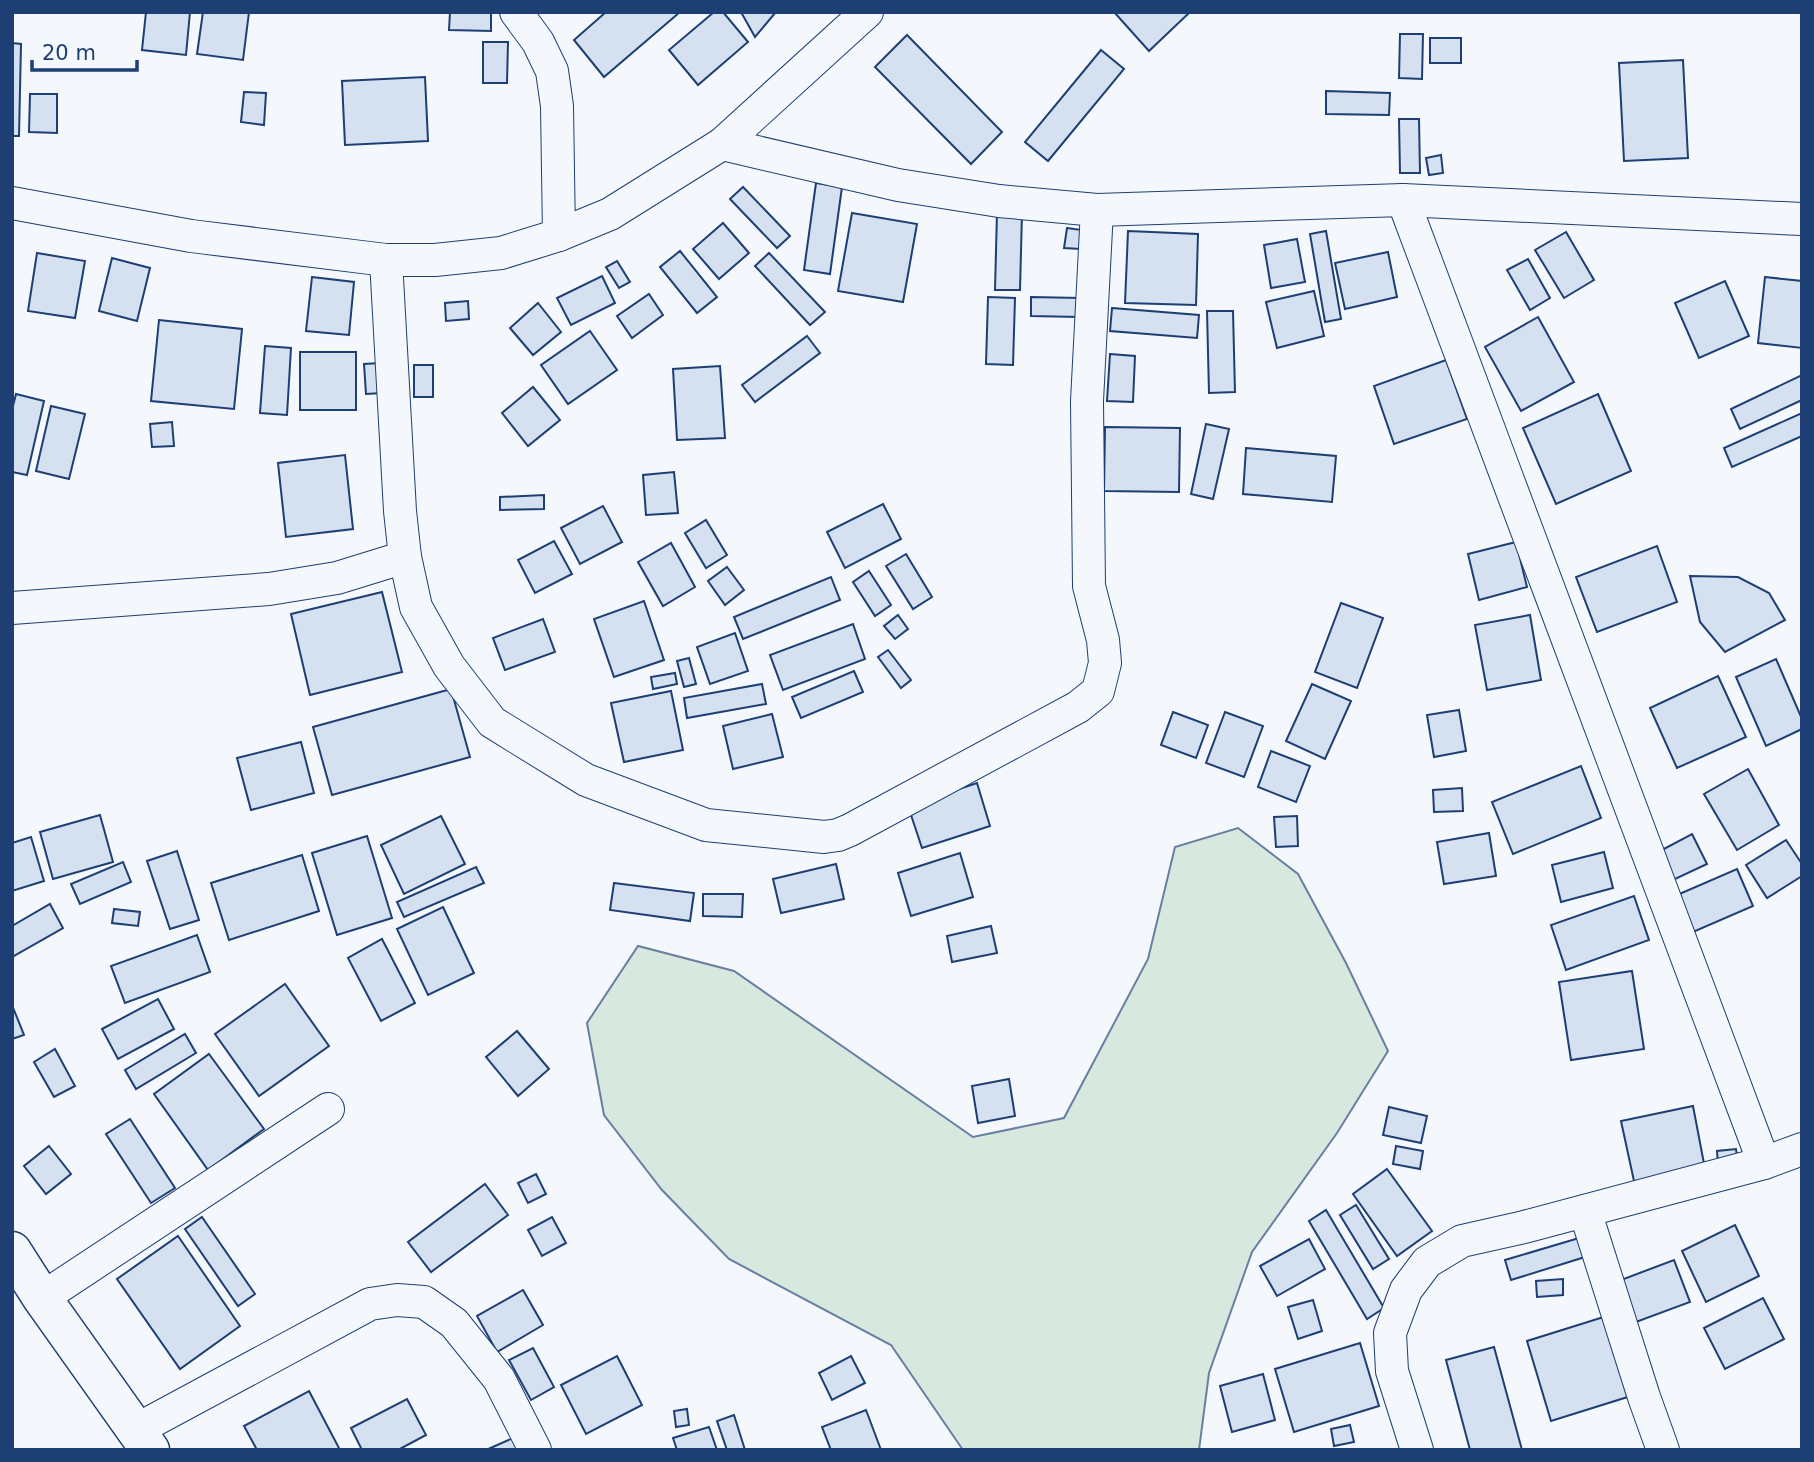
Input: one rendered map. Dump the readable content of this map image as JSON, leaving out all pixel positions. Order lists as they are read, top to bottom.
{
  "scale_bar": "20 m"
}
